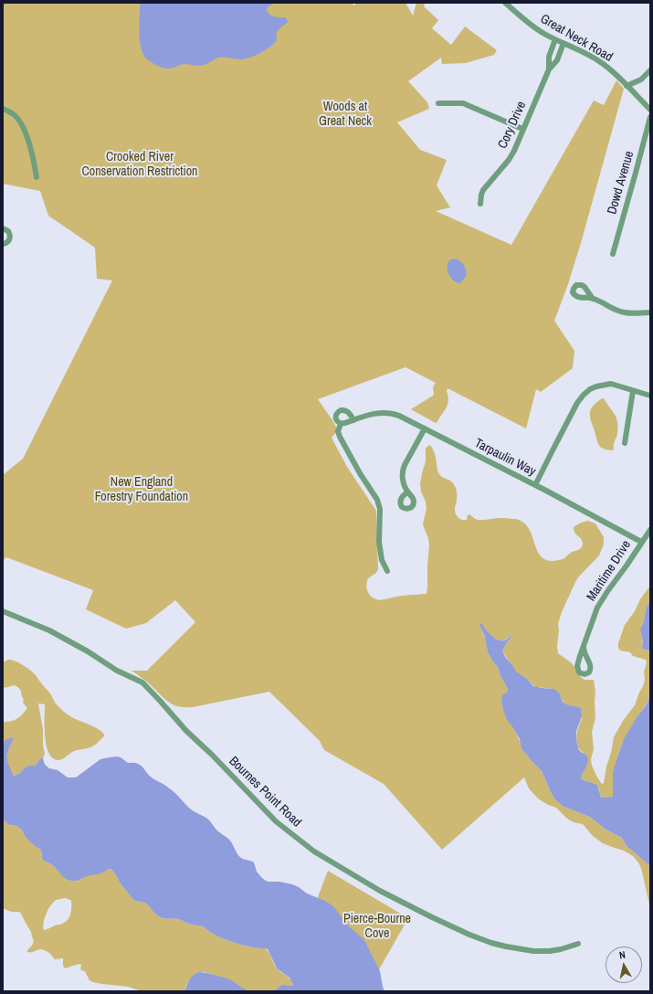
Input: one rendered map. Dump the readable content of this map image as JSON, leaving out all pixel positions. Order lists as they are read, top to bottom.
{
  "streets": {
    "street": [
      "Great Neck Road",
      "Cory Drive",
      "Dowd Avenue",
      "Tarpaulin Way",
      "Maritime Drive",
      "Bournes Point Road"
    ]
  },
  "crossings": [
    ["Great Neck Road", "Cory Drive"],
    ["Tarpaulin Way", "Maritime Drive"]
  ],
  "parks": [
    "Woods at Great Neck",
    "Crooked River Conservation Restriction",
    "New England Forestry Foundation",
    "Pierce-Bourne Cove"
  ],
  "north": "top"
}
